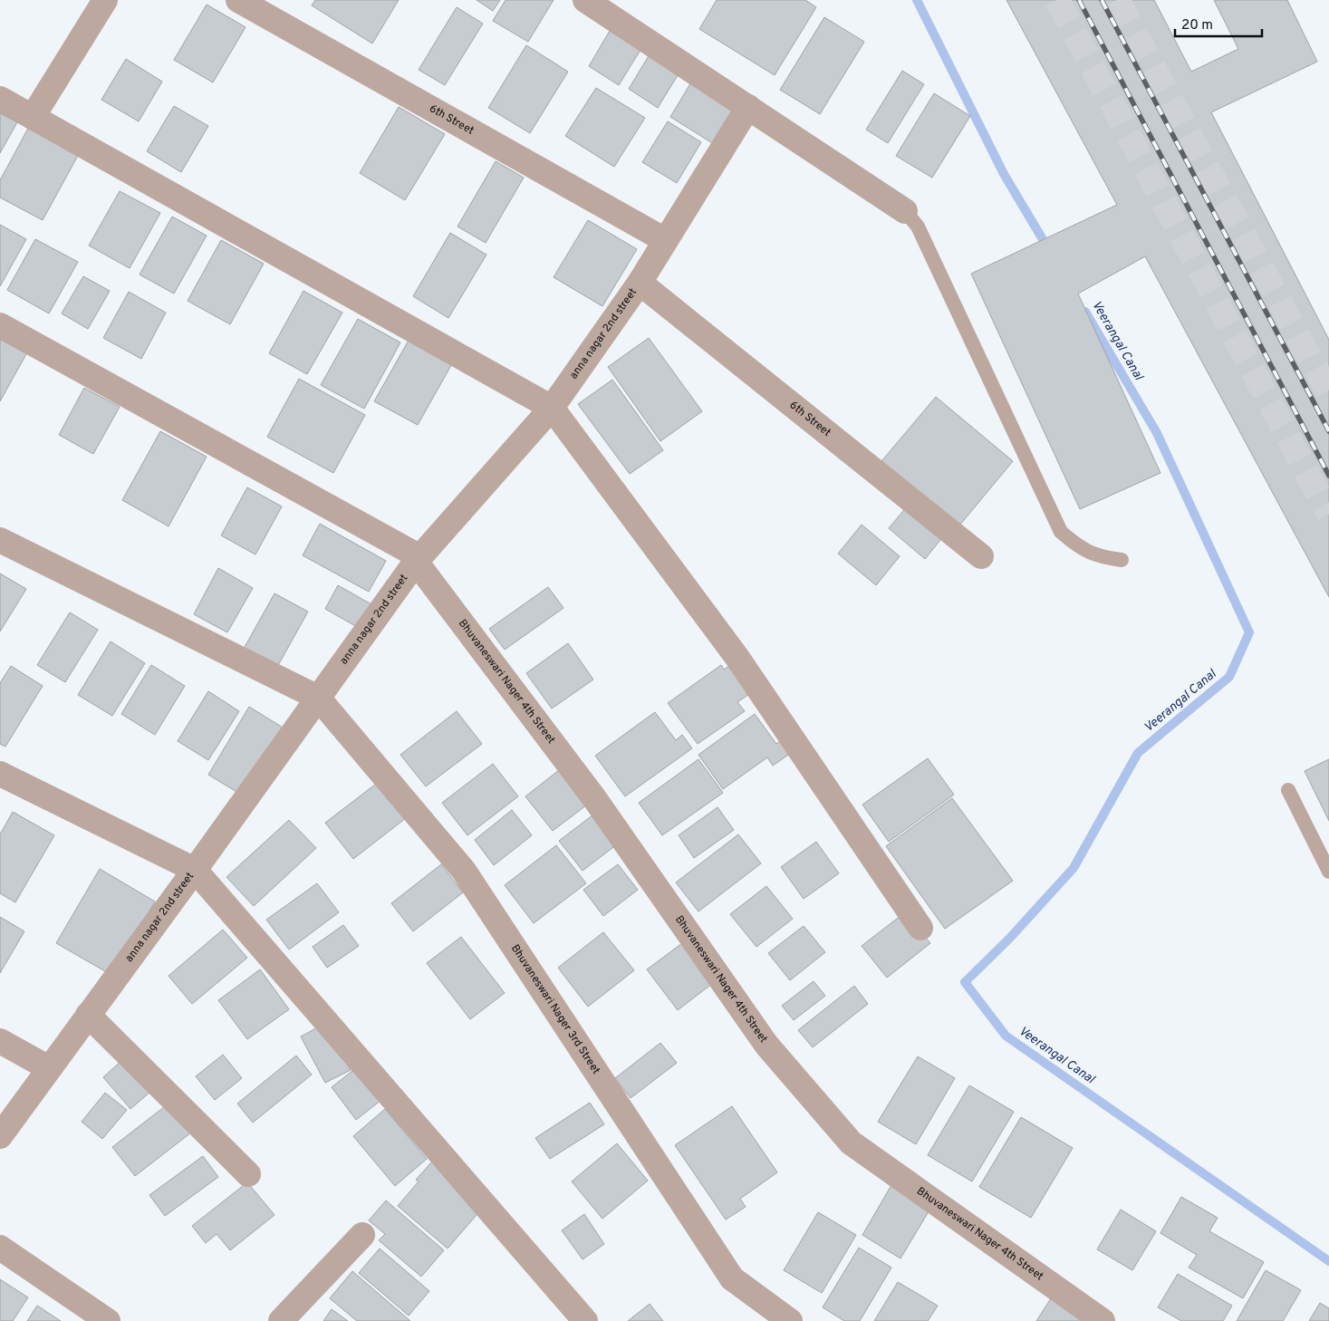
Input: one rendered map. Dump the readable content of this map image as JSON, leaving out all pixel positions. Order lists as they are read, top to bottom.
{
  "streets": {
    "street": [
      "6th Street",
      "anna nagar 2nd street",
      "Bhuvaneswari Nager 4th Street",
      "Bhuvaneswari Nager 3rd Street"
    ]
  },
  "crossings": [
    ["6th Street", "anna nagar 2nd street"],
    ["anna nagar 2nd street", "Bhuvaneswari Nager 4th Street"],
    ["anna nagar 2nd street", "Bhuvaneswari Nager 3rd Street"]
  ],
  "water": ["Veerangal Canal"],
  "scale_bar": "20 m"
}
